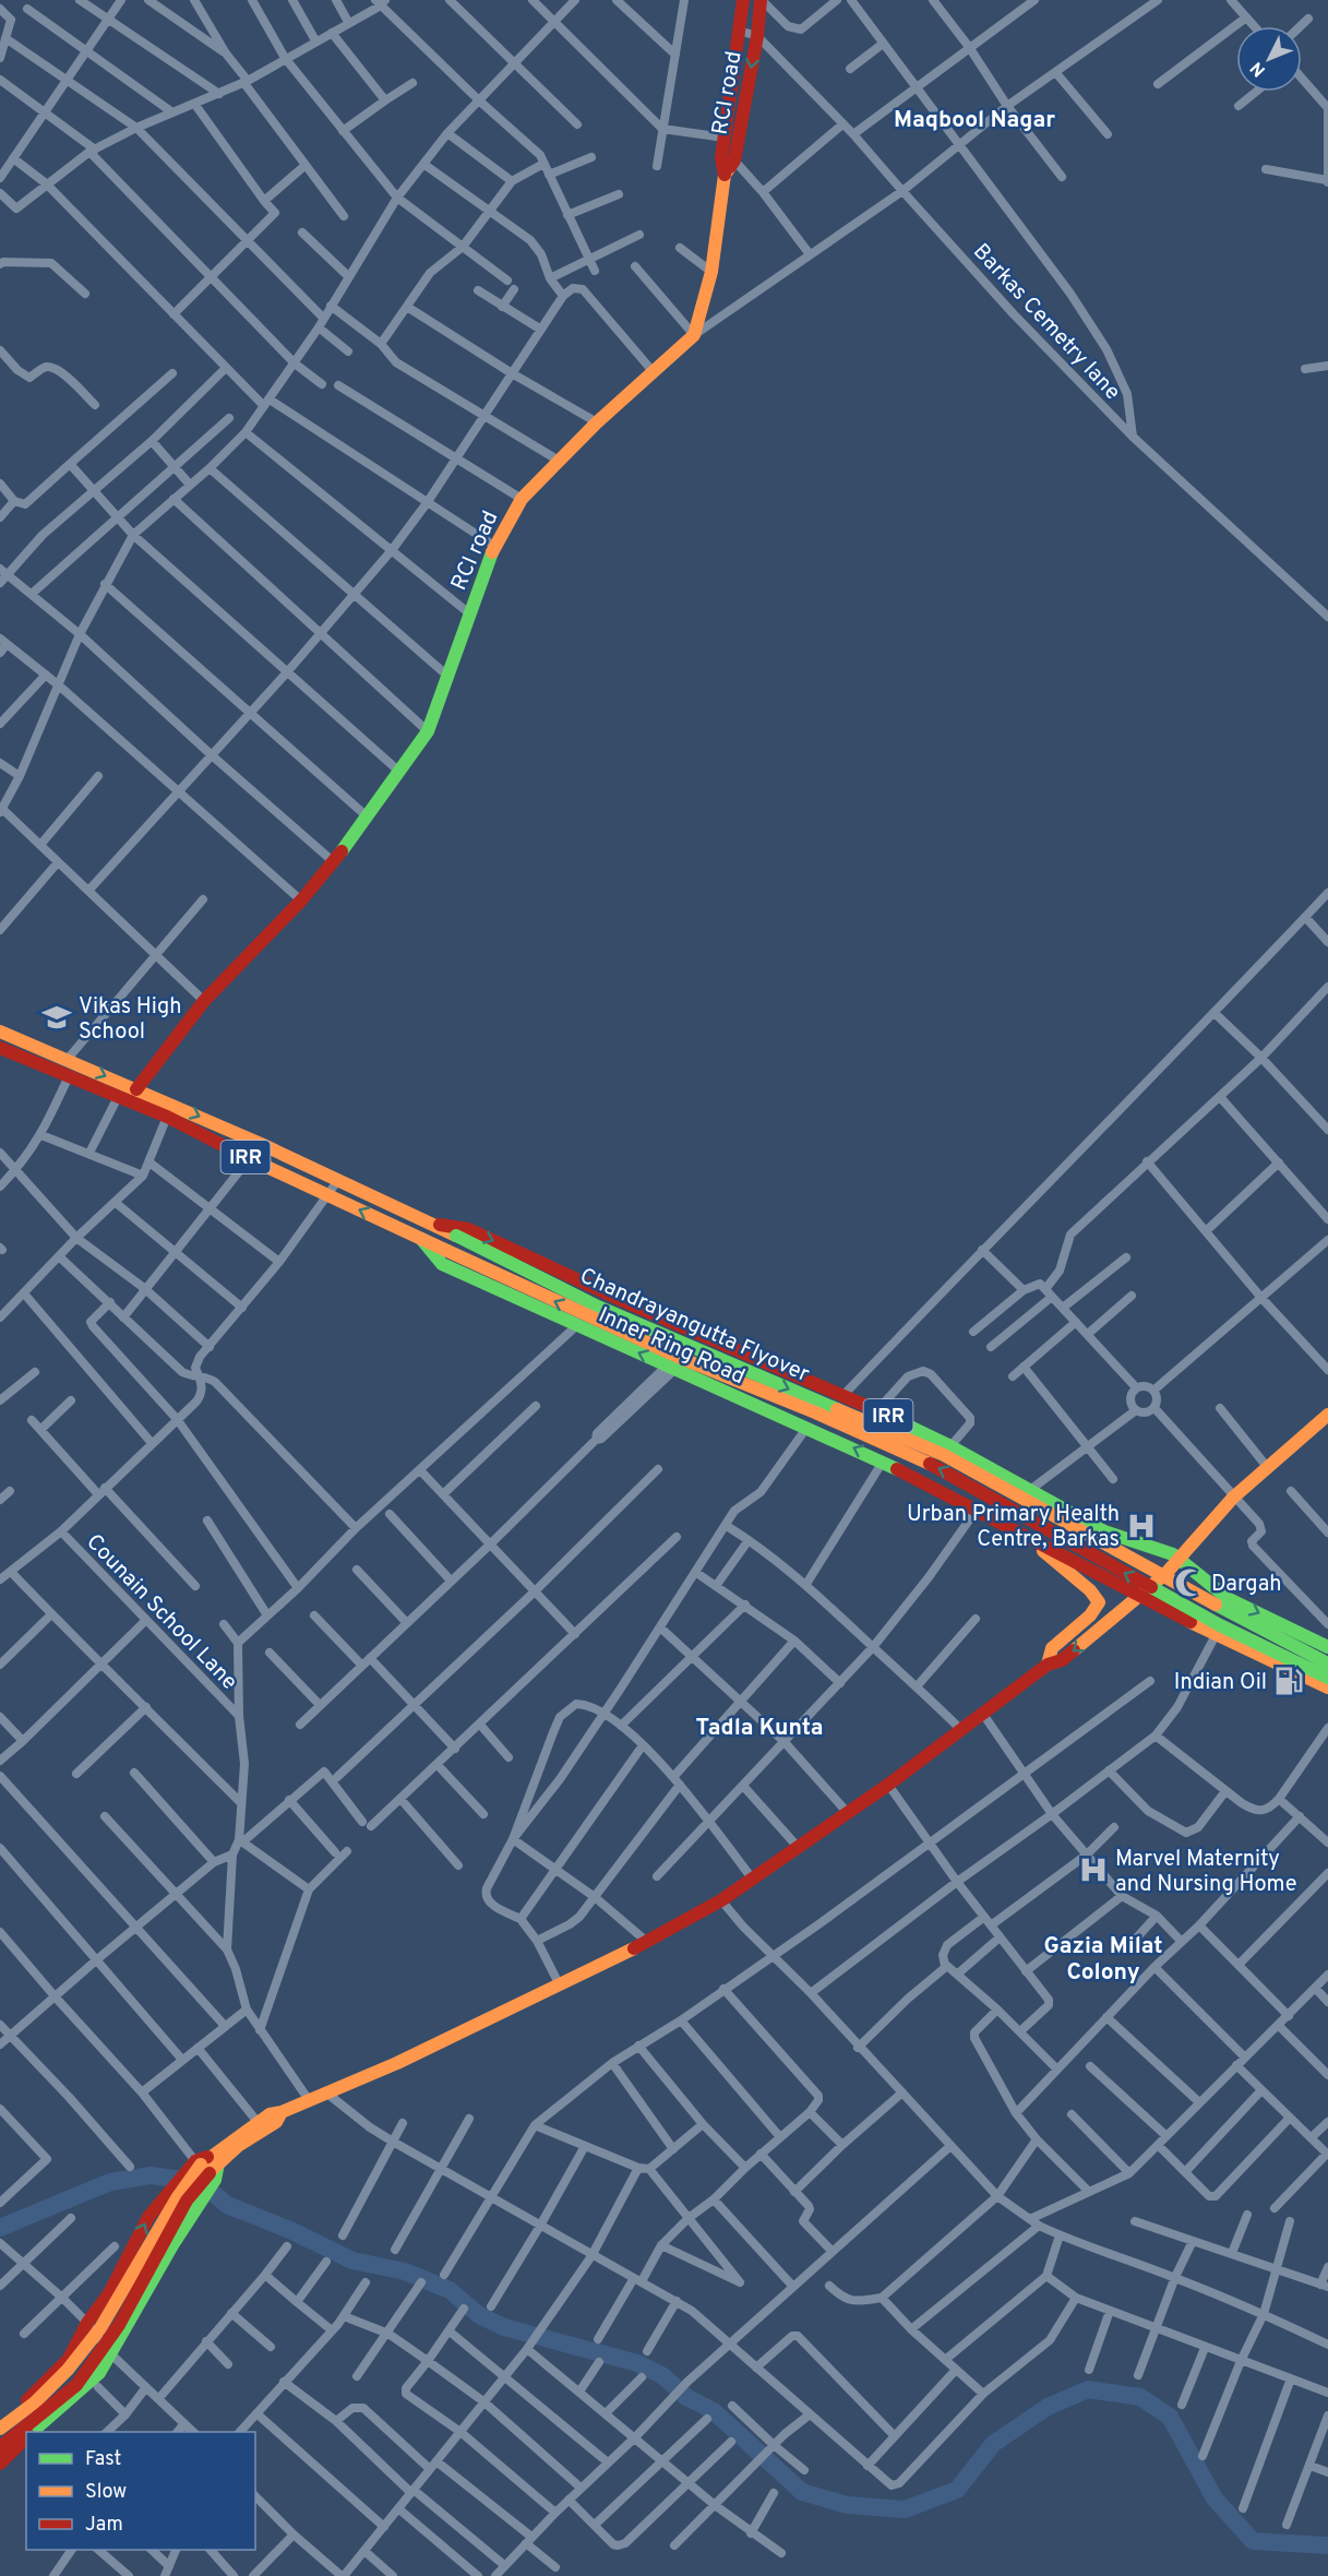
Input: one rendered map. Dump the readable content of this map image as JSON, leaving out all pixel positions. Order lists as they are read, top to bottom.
{
  "streets": {
    "main road": [
      "RCI road",
      "IRR",
      "Chandrayangutta Flyover",
      "Inner Ring Road"
    ],
    "street": ["Barkas Cemetry lane", "Counain School Lane"]
  },
  "crossings": [
    ["RCI road", "Barkas Cemetry lane"],
    ["RCI road", "Inner Ring Road"],
    ["Chandrayangutta Flyover", "Inner Ring Road"]
  ],
  "districts": ["Maqbool Nagar", "Tadla Kunta", "Gazia Milat Colony"],
  "places": {
    "school or university": ["Vikas High School"],
    "hospital": ["Urban Primary Health Centre, Barkas", "Marvel Maternity and Nursing Home"],
    "mosque": ["Dargah"],
    "fuel station": ["Indian Oil"]
  },
  "legend": ["Fast", "Slow", "Jam"],
  "north": "bottom left"
}
